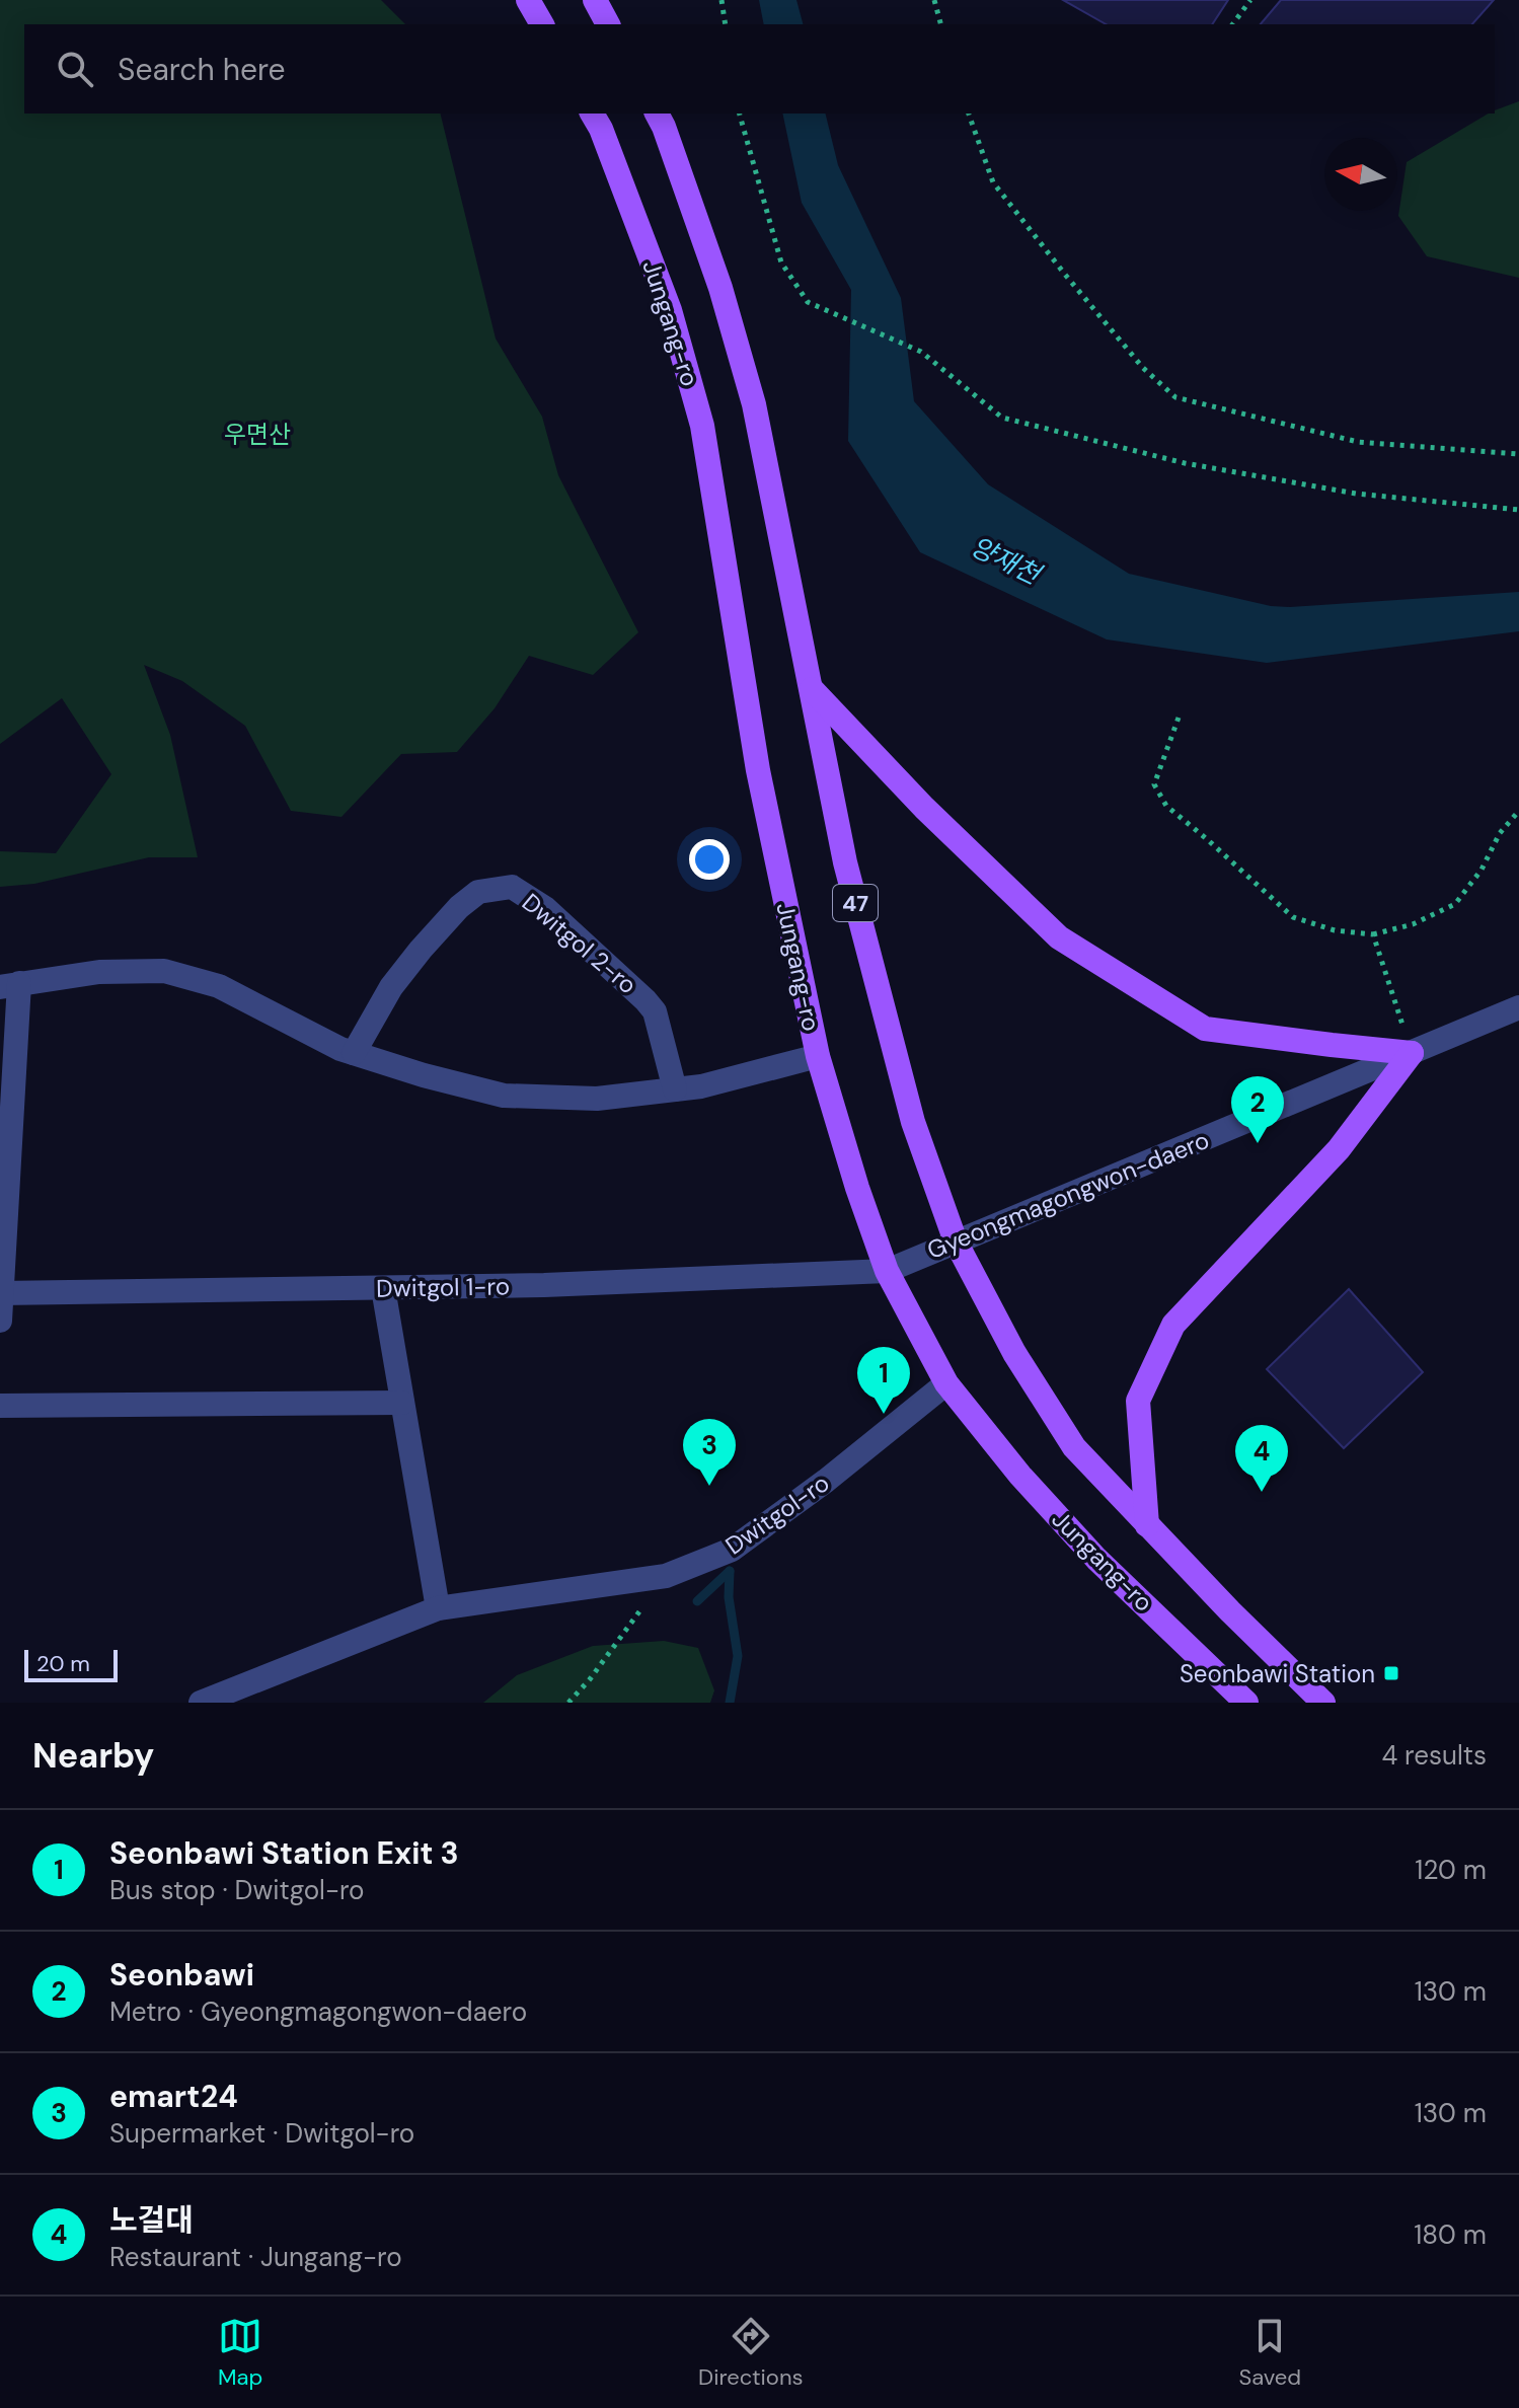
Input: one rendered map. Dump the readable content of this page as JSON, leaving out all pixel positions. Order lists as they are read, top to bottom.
{
  "streets": {
    "main road": ["Jungang-ro", "47"],
    "street": [
      "Dwitgol 2-ro",
      "Gyeongmagongwon-daero",
      "Dwitgol 1-ro",
      "Dwitgol-ro"
    ]
  },
  "crossings": [
    ["Jungang-ro", "Gyeongmagongwon-daero"],
    ["Jungang-ro", "Dwitgol 1-ro"],
    ["Jungang-ro", "Dwitgol-ro"],
    ["47", "Gyeongmagongwon-daero"],
    ["Gyeongmagongwon-daero", "Dwitgol 1-ro"]
  ],
  "water": ["양재천"],
  "parks": ["우면산"],
  "places": {
    "transit": ["Seonbawi Station"]
  },
  "scale_bar": "20 m",
  "north": "left",
  "page": {
    "search": "Search here",
    "pins": [
      "2",
      "1",
      "3",
      "4"
    ],
    "scale": "20 m",
    "heading": ["Nearby", "4 results"],
    "list": [
      {
        "mark": "1",
        "name": "Seonbawi Station Exit 3",
        "note": "Bus stop · Dwitgol-ro",
        "value": "120 m"
      },
      {
        "mark": "2",
        "name": "Seonbawi",
        "note": "Metro · Gyeongmagongwon-daero",
        "value": "130 m"
      },
      {
        "mark": "3",
        "name": "emart24",
        "note": "Supermarket · Dwitgol-ro",
        "value": "130 m"
      },
      {
        "mark": "4",
        "name": "노걸대",
        "note": "Restaurant · Jungang-ro",
        "value": "180 m"
      }
    ],
    "nav": ["Map", "Directions", "Saved"]
  }
}
